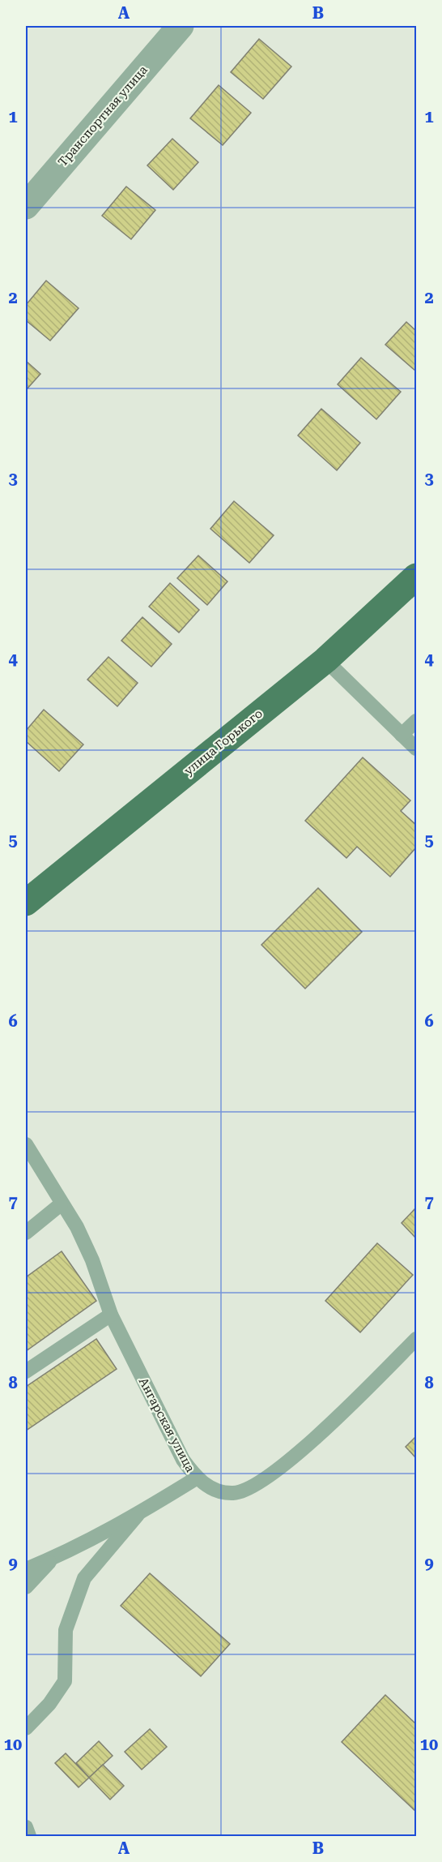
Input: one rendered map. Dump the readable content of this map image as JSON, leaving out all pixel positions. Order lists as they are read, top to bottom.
{
  "streets": {
    "main road": ["улица Горького"],
    "street": ["Транспортная улица"],
    "lane": ["Ангарская улица"]
  },
  "grid": {
    "columns": ["A", "B"],
    "rows": [
      "1",
      "2",
      "3",
      "4",
      "5",
      "6",
      "7",
      "8",
      "9",
      "10"
    ]
  }
}
